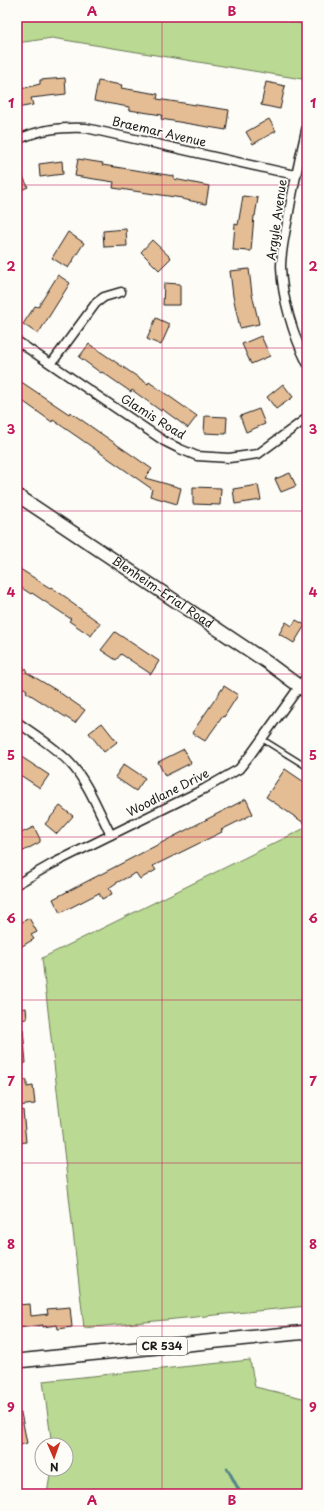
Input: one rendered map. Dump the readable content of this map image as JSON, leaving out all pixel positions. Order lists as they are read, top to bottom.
{
  "streets": {
    "main road": ["Blenheim-Erial Road", "CR 534"],
    "street": [
      "Braemar Avenue",
      "Argyle Avenue",
      "Glamis Road",
      "Woodlane Drive"
    ]
  },
  "crossings": [
    ["Braemar Avenue", "Argyle Avenue"],
    ["Blenheim-Erial Road", "Woodlane Drive"]
  ],
  "north": "bottom",
  "grid": {
    "columns": ["A", "B"],
    "rows": [
      "1",
      "2",
      "3",
      "4",
      "5",
      "6",
      "7",
      "8",
      "9"
    ]
  }
}
